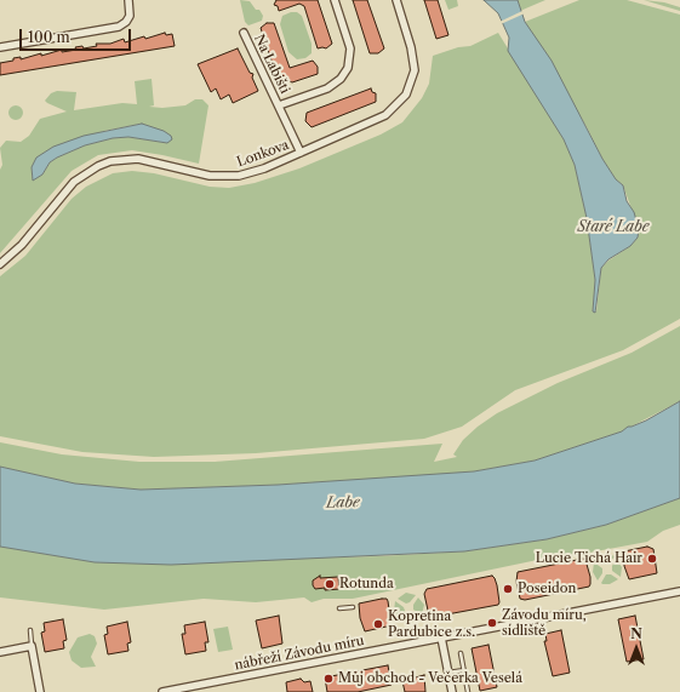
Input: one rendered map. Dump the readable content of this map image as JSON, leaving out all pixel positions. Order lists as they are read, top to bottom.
{
  "streets": {
    "street": ["Na Labišti", "Lonkova", "nábřeží Závodu míru"]
  },
  "crossings": [
    ["Na Labišti", "Lonkova"]
  ],
  "water": ["Staré Labe", "Labe"],
  "places": [
    "Lucie Tichá Hair",
    "Rotunda",
    "Poseidon",
    "Závodu míru, sídliště",
    "Kopretina Pardubice z.s.",
    "Můj obchod - Večerka Veselá"
  ],
  "scale_bar": "100 m",
  "north": "top"
}
